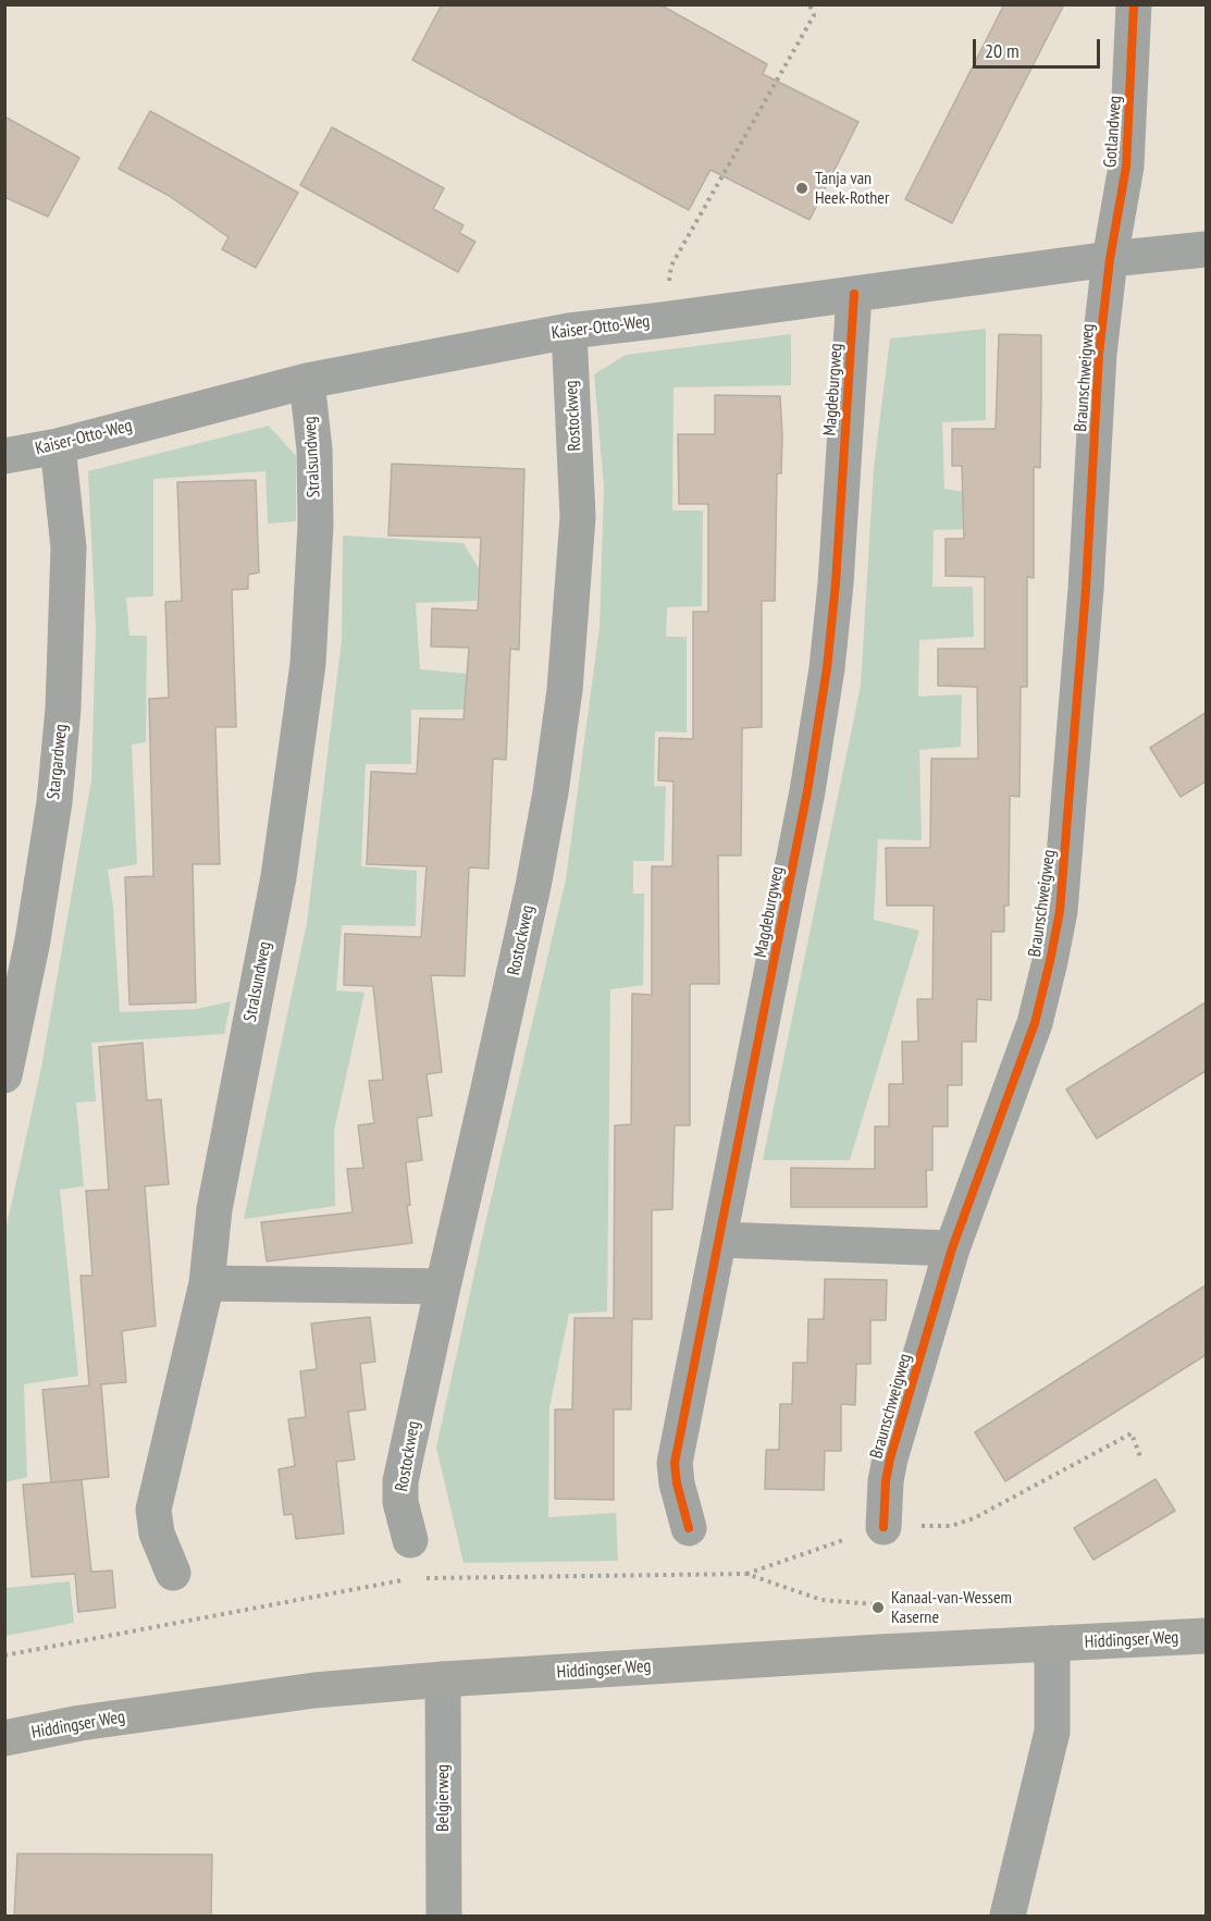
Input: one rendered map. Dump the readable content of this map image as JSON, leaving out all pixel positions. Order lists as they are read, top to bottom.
{
  "streets": {
    "main road": ["Hiddingser Weg"],
    "street": [
      "Gotlandweg",
      "Kaiser-Otto-Weg",
      "Braunschweigweg",
      "Magdeburgweg",
      "Rostockweg",
      "Stralsundweg",
      "Stargardweg",
      "Belgierweg"
    ]
  },
  "crossings": [
    ["Gotlandweg", "Kaiser-Otto-Weg"],
    ["Gotlandweg", "Braunschweigweg"],
    ["Kaiser-Otto-Weg", "Braunschweigweg"],
    ["Kaiser-Otto-Weg", "Magdeburgweg"],
    ["Kaiser-Otto-Weg", "Rostockweg"],
    ["Kaiser-Otto-Weg", "Stralsundweg"],
    ["Kaiser-Otto-Weg", "Stargardweg"],
    ["Hiddingser Weg", "Belgierweg"]
  ],
  "places": ["Tanja van Heek-Rother", "Kanaal-van-Wessem Kaserne"],
  "scale_bar": "20 m"
}
